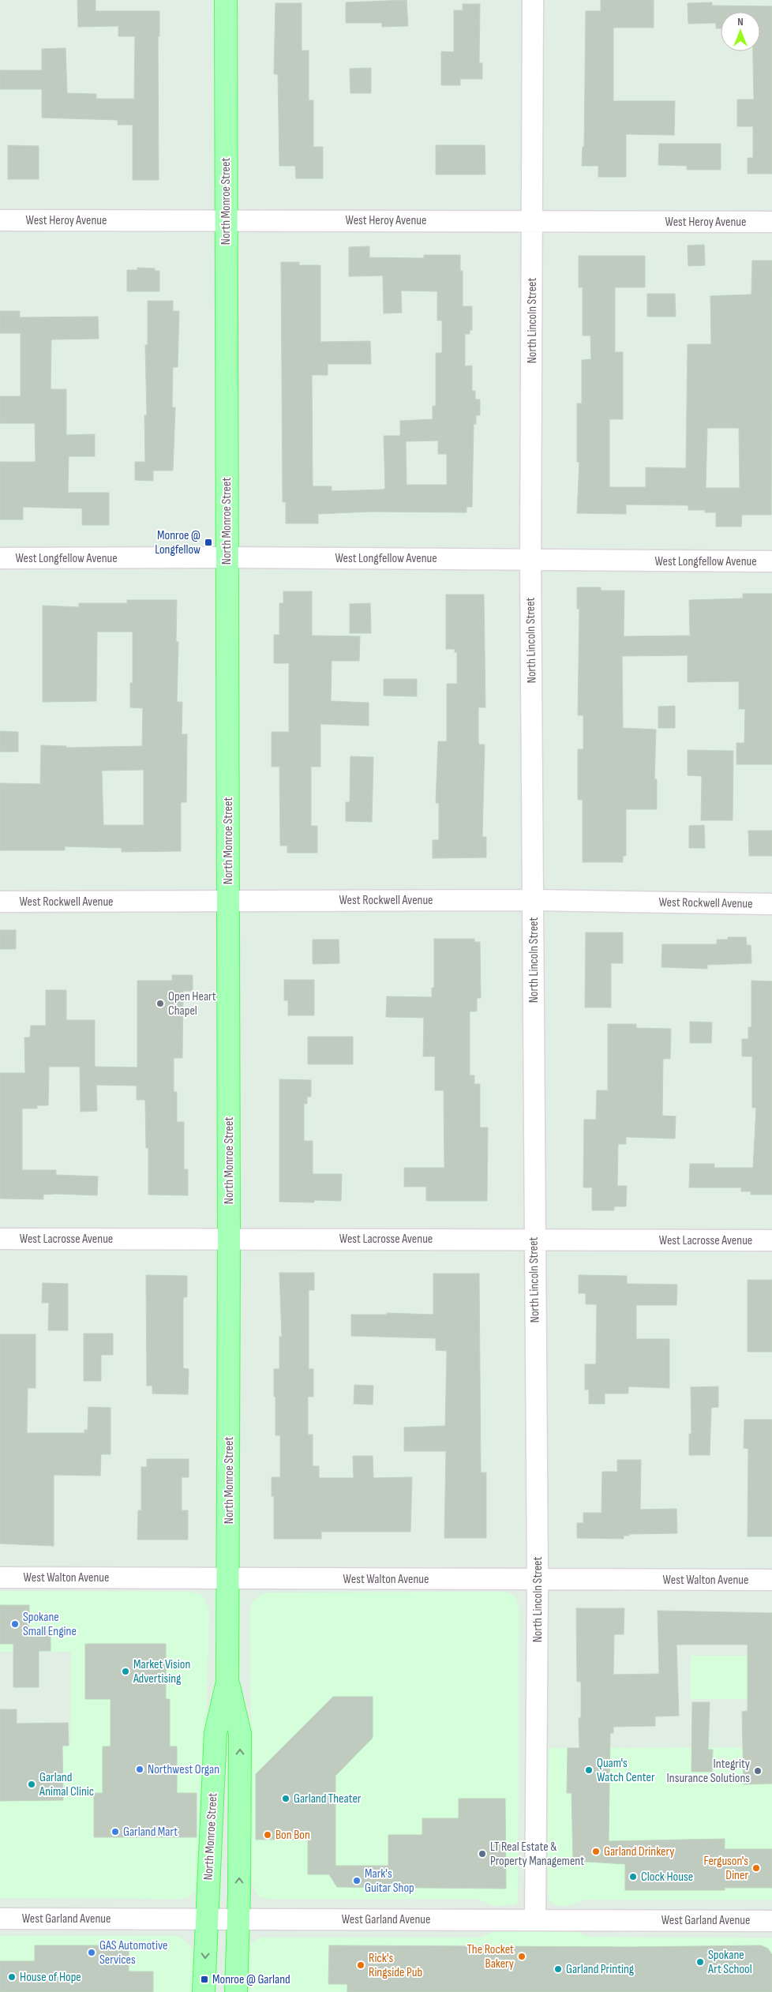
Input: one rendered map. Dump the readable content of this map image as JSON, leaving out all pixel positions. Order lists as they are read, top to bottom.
{
  "streets": {
    "main road": ["North Monroe Street"],
    "street": [
      "West Heroy Avenue",
      "North Lincoln Street",
      "West Longfellow Avenue",
      "West Rockwell Avenue",
      "West Lacrosse Avenue",
      "West Walton Avenue",
      "West Garland Avenue"
    ]
  },
  "crossings": [
    ["North Monroe Street", "West Heroy Avenue"],
    ["North Monroe Street", "West Longfellow Avenue"],
    ["North Monroe Street", "West Rockwell Avenue"],
    ["North Monroe Street", "West Lacrosse Avenue"],
    ["North Monroe Street", "West Walton Avenue"],
    ["North Monroe Street", "West Garland Avenue"],
    ["West Heroy Avenue", "North Lincoln Street"],
    ["North Lincoln Street", "West Longfellow Avenue"],
    ["North Lincoln Street", "West Rockwell Avenue"],
    ["North Lincoln Street", "West Lacrosse Avenue"],
    ["North Lincoln Street", "West Walton Avenue"],
    ["North Lincoln Street", "West Garland Avenue"]
  ],
  "places": {
    "transit": ["Monroe @ Longfellow", "Monroe @ Garland"],
    "other": [
      "Open Heart Chapel",
      "Spokane Small Engine",
      "Market Vision Advertising",
      "Northwest Organ",
      "Quam's Watch Center",
      "Integrity Insurance Solutions",
      "Garland Animal Clinic",
      "Garland Theater",
      "Garland Mart",
      "Bon Bon",
      "Garland Drinkery",
      "LT Real Estate & Property Management",
      "Ferguson's Diner",
      "Clock House",
      "Mark's Guitar Shop",
      "GAS Automotive Services",
      "The Rocket Bakery",
      "Spokane Art School",
      "Rick's Ringside Pub",
      "Garland Printing",
      "House of Hope"
    ]
  },
  "north": "top"
}
